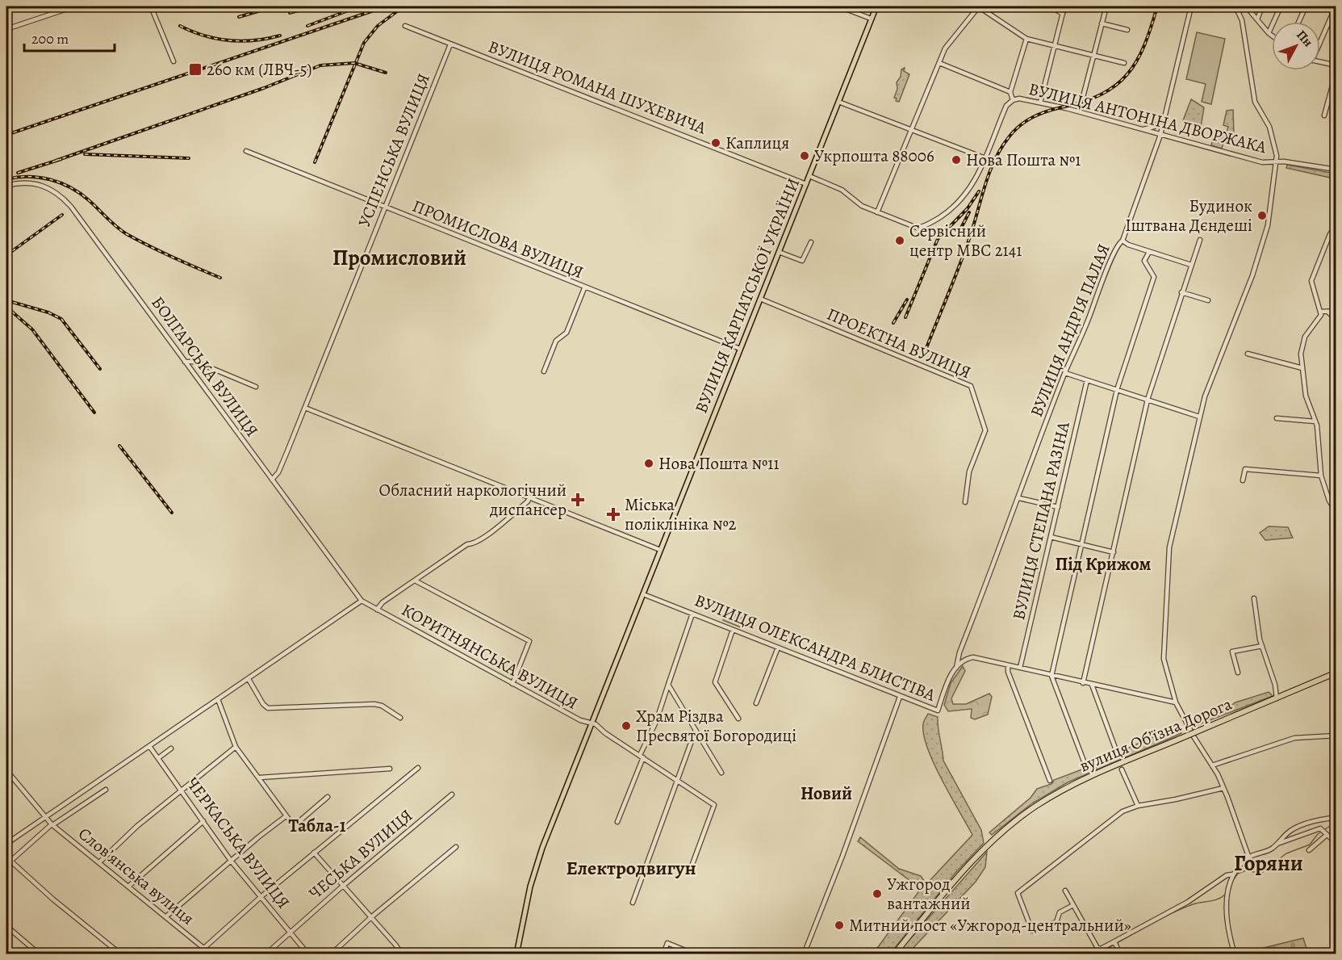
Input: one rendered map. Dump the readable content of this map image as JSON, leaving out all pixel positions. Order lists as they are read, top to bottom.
{
  "streets": {
    "highway": ["вулиця Обʼїзна Дорога"],
    "main road": ["ВУЛИЦЯ КАРПАТСЬКОЇ УКРАЇНИ"],
    "street": [
      "ВУЛИЦЯ РОМАНА ШУХЕВИЧА",
      "ВУЛИЦЯ АНТОНІНА ДВОРЖАКА",
      "УСПЕНСЬКА ВУЛИЦЯ",
      "ПРОМИСЛОВА ВУЛИЦЯ",
      "ВУЛИЦЯ АНДРІЯ ПАЛАЯ",
      "ПРОЕКТНА ВУЛИЦЯ",
      "БОЛГАРСЬКА ВУЛИЦЯ",
      "ВУЛИЦЯ СТЕПАНА РАЗІНА",
      "ВУЛИЦЯ ОЛЕКСАНДРА БЛИСТІВА",
      "КОРИТНЯНСЬКА ВУЛИЦЯ",
      "ЧЕРКАСЬКА ВУЛИЦЯ",
      "ЧЕСЬКА ВУЛИЦЯ",
      "Словʼянська вулиця"
    ]
  },
  "crossings": [
    ["ВУЛИЦЯ РОМАНА ШУХЕВИЧА", "УСПЕНСЬКА ВУЛИЦЯ"],
    ["ВУЛИЦЯ РОМАНА ШУХЕВИЧА", "ВУЛИЦЯ КАРПАТСЬКОЇ УКРАЇНИ"],
    ["ВУЛИЦЯ АНТОНІНА ДВОРЖАКА", "ВУЛИЦЯ АНДРІЯ ПАЛАЯ"],
    ["УСПЕНСЬКА ВУЛИЦЯ", "ПРОМИСЛОВА ВУЛИЦЯ"],
    ["УСПЕНСЬКА ВУЛИЦЯ", "БОЛГАРСЬКА ВУЛИЦЯ"],
    ["ПРОМИСЛОВА ВУЛИЦЯ", "ВУЛИЦЯ КАРПАТСЬКОЇ УКРАЇНИ"],
    ["ВУЛИЦЯ КАРПАТСЬКОЇ УКРАЇНИ", "ПРОЕКТНА ВУЛИЦЯ"],
    ["ВУЛИЦЯ КАРПАТСЬКОЇ УКРАЇНИ", "ВУЛИЦЯ ОЛЕКСАНДРА БЛИСТІВА"],
    ["ВУЛИЦЯ КАРПАТСЬКОЇ УКРАЇНИ", "КОРИТНЯНСЬКА ВУЛИЦЯ"],
    ["ВУЛИЦЯ АНДРІЯ ПАЛАЯ", "ВУЛИЦЯ ОЛЕКСАНДРА БЛИСТІВА"],
    ["БОЛГАРСЬКА ВУЛИЦЯ", "КОРИТНЯНСЬКА ВУЛИЦЯ"],
    ["ЧЕРКАСЬКА ВУЛИЦЯ", "ЧЕСЬКА ВУЛИЦЯ"]
  ],
  "districts": [
    "Промисловий",
    "Під Крижом",
    "Новий",
    "Табла-1",
    "Горяни",
    "Електродвигун"
  ],
  "places": {
    "transit": ["260 км (ЛВЧ-5)"],
    "other": [
      "Каплиця",
      "Укрпошта 88006",
      "Нова Пошта №1",
      "Будинок Іштвана Дєндеші",
      "Сервісний центр МВС 2141",
      "Нова Пошта №11",
      "Храм Різдва Пресвятої Богородиці",
      "Ужгород вантажний",
      "Митний пост «Ужгород-центральний»"
    ],
    "health": ["Обласний наркологічний диспансер", "Міська поліклініка №2"]
  },
  "scale_bar": "200 m",
  "north": "top right"
}
